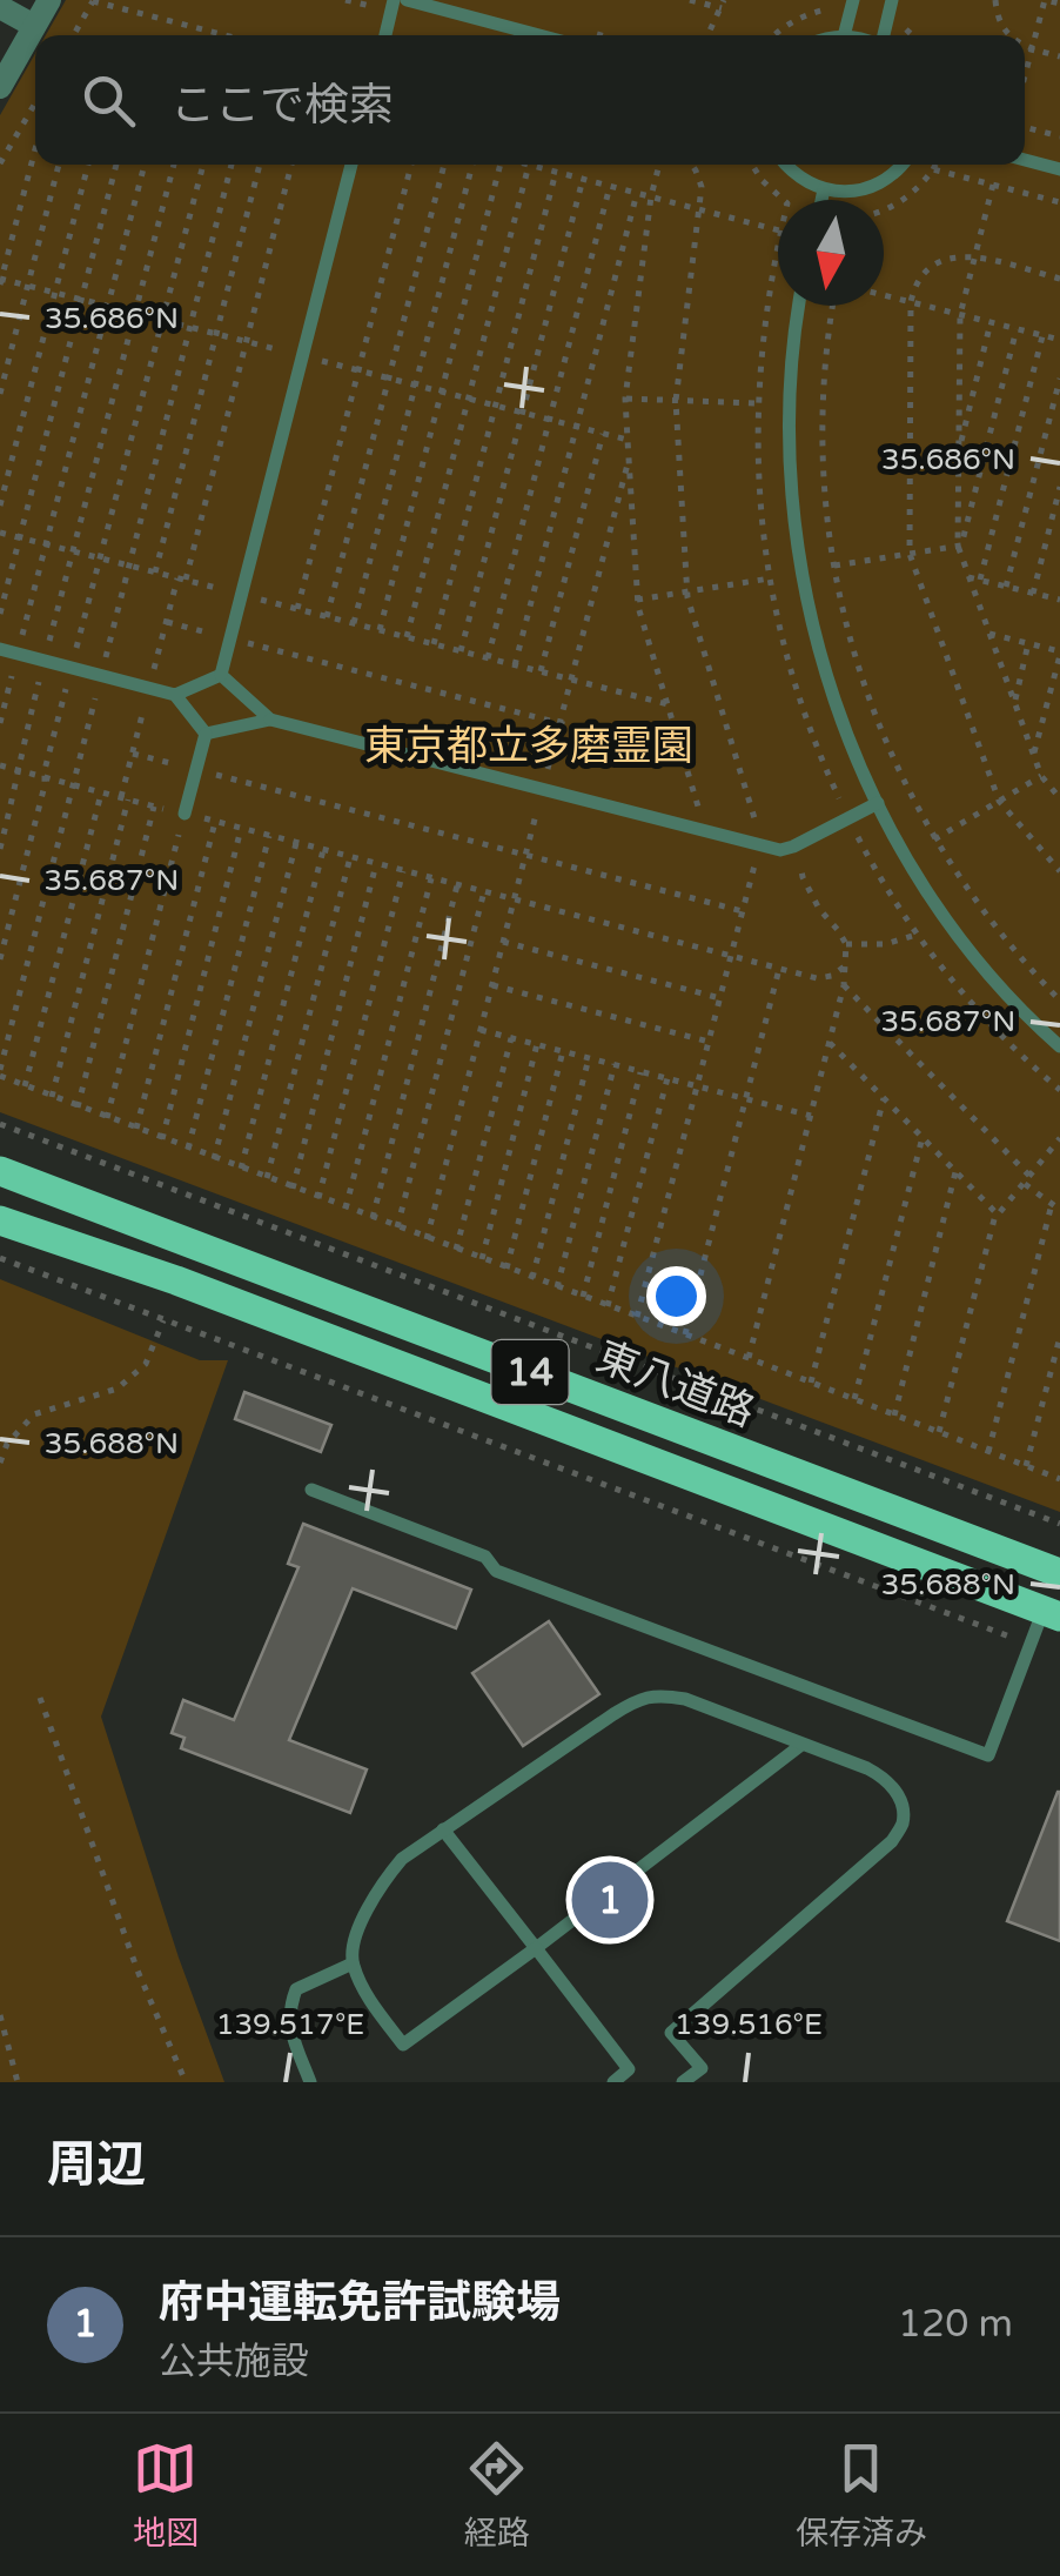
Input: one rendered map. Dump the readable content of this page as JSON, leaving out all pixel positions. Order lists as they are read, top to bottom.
{
  "streets": {
    "main road": ["14", "東八道路"]
  },
  "parks": ["東京都立多磨霊園"],
  "north": "bottom",
  "page": {
    "search": "ここで検索",
    "pins": "1",
    "heading": "周辺",
    "list": [
      {
        "mark": "1",
        "name": "府中運転免許試験場",
        "note": "公共施設",
        "value": "120 m"
      }
    ],
    "nav": ["地図", "経路", "保存済み"]
  },
  "coordinates": [
    "35.686°N",
    "35.687°N",
    "35.688°N",
    "139.517°E",
    "139.516°E"
  ]
}
